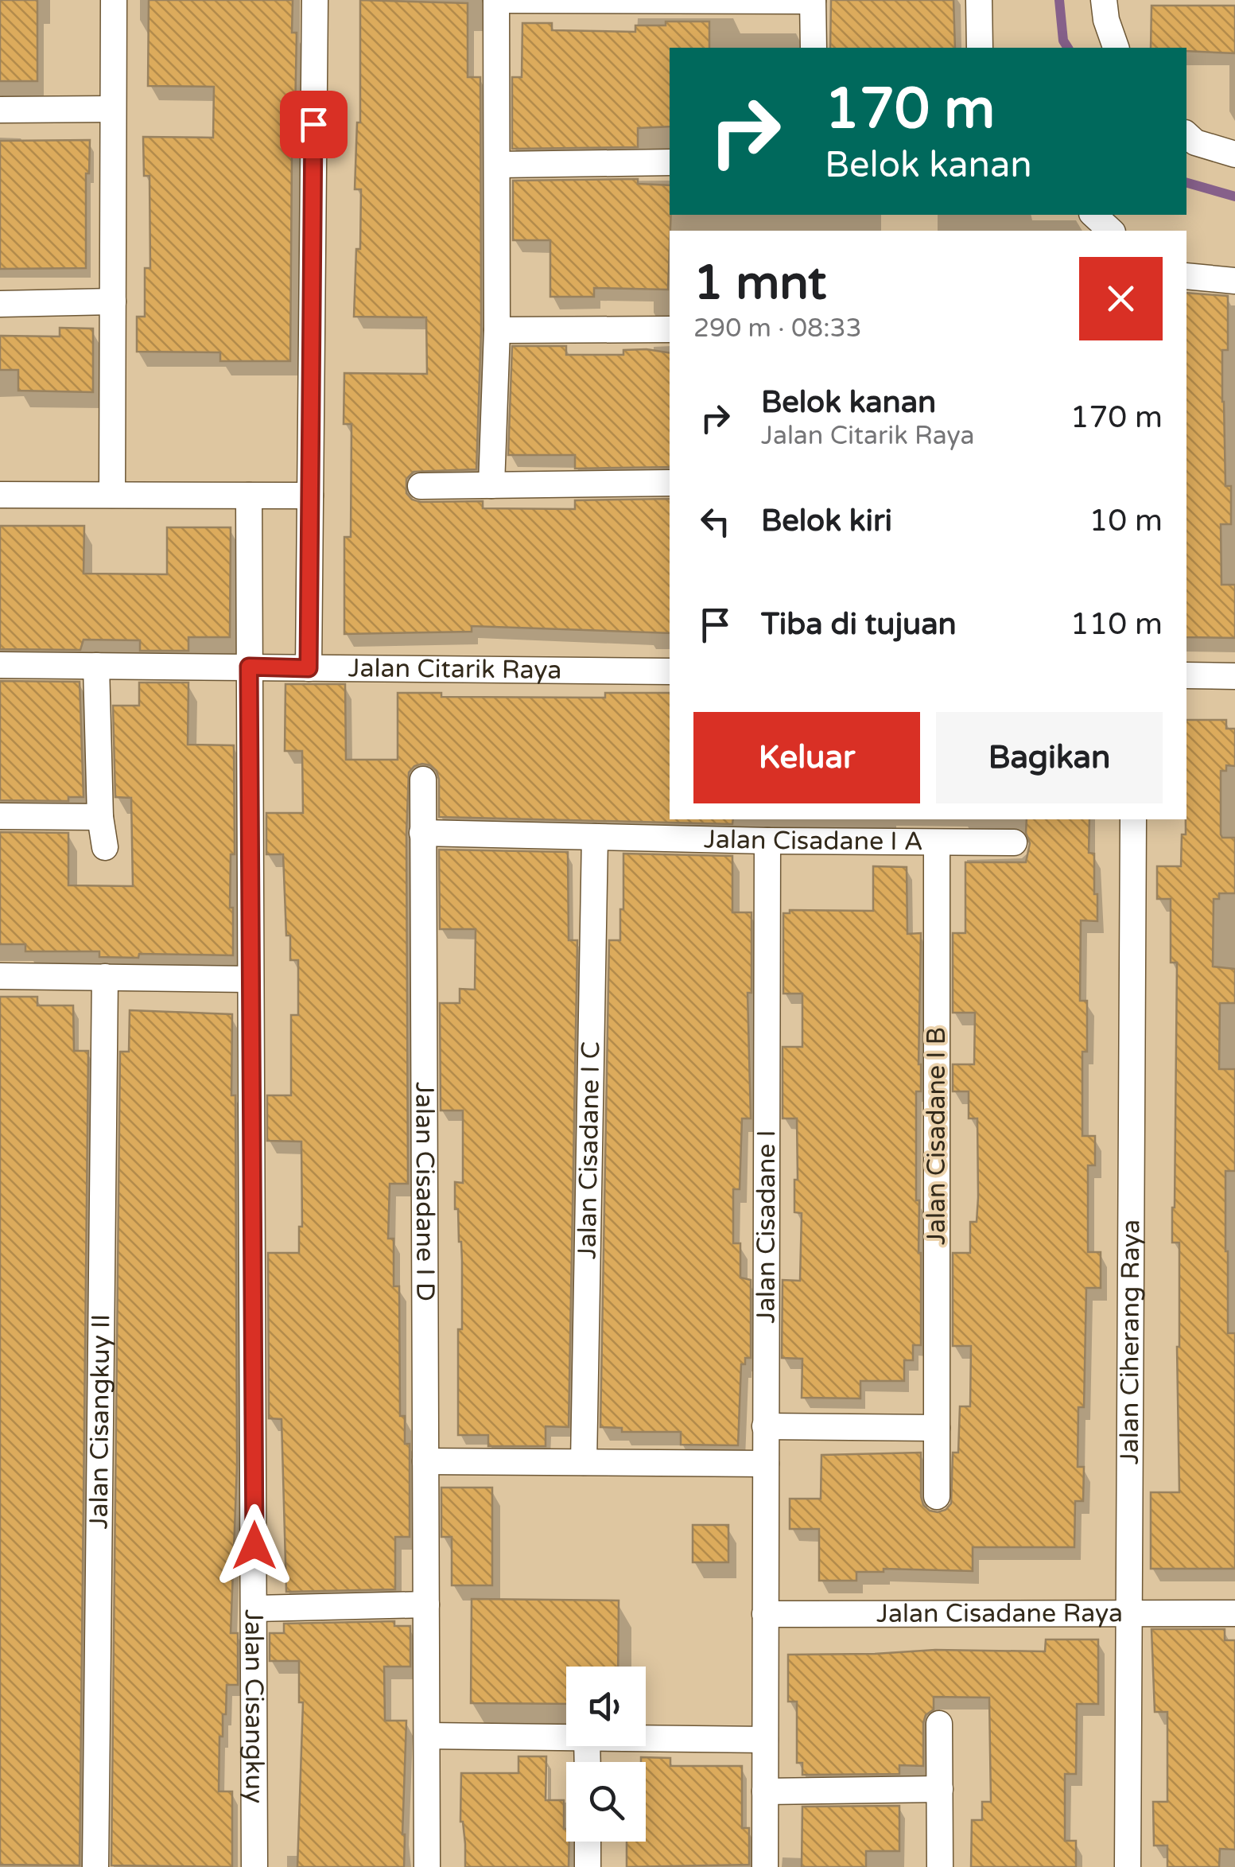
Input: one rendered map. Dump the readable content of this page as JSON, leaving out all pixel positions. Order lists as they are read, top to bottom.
{
  "streets": {
    "street": [
      "Jalan Citarik Raya",
      "Jalan Cisadane I A",
      "Jalan Cisadane I B",
      "Jalan Cisadane I C",
      "Jalan Cisadane I D",
      "Jalan Cisadane I",
      "Jalan Ciherang Raya",
      "Jalan Cisangkuy II",
      "Jalan Cisadane Raya",
      "Jalan Cisangkuy"
    ]
  },
  "crossings": [
    ["Jalan Citarik Raya", "Jalan Cisangkuy"],
    ["Jalan Cisadane I A", "Jalan Cisadane I B"],
    ["Jalan Cisadane I A", "Jalan Cisadane I C"],
    ["Jalan Cisadane I A", "Jalan Cisadane I D"],
    ["Jalan Cisadane I A", "Jalan Cisadane I"],
    ["Jalan Cisadane I", "Jalan Cisadane Raya"],
    ["Jalan Ciherang Raya", "Jalan Cisadane Raya"]
  ],
  "page": {
    "turn": ["170 m", "Belok kanan"],
    "heading": ["1 mnt", "290 m · 08:33"],
    "list": [
      {
        "name": "Belok kanan",
        "note": "Jalan Citarik Raya",
        "value": "170 m"
      },
      {
        "name": "Belok kiri",
        "value": "10 m"
      },
      {
        "name": "Tiba di tujuan",
        "value": "110 m"
      }
    ],
    "buttons": ["Keluar", "Bagikan"]
  }
}
